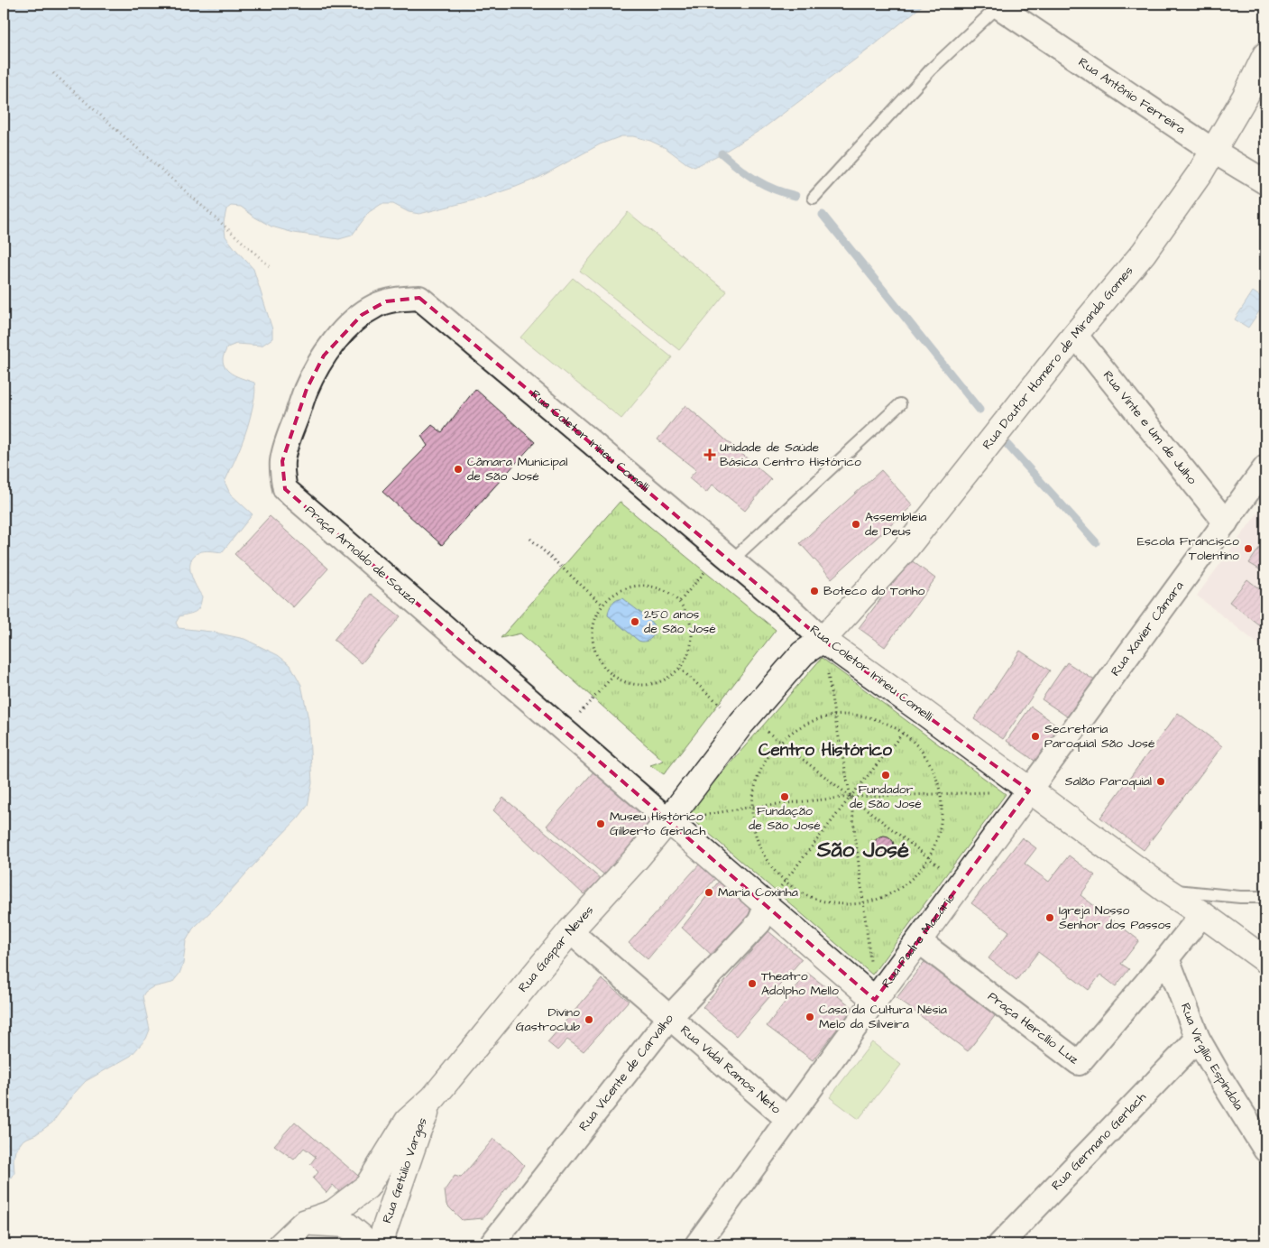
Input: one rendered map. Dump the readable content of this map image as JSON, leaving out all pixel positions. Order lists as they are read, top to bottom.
{
  "streets": {
    "main road": [
      "Rua Doutor Homero de Miranda Gomes",
      "Rua Coletor Irineu Comelli",
      "Rua Padre Macário",
      "Rua Gaspar Neves",
      "Rua Getúlio Vargas"
    ],
    "street": [
      "Rua Antônio Ferreira",
      "Rua Vinte e Um de Julho",
      "Praça Arnoldo de Souza",
      "Rua Xavier Câmara",
      "Praça Hercílio Luz",
      "Rua Virgílio Espíndola",
      "Rua Vidal Ramos Neto",
      "Rua Vicente de Carvalho",
      "Rua Germano Gerlach"
    ]
  },
  "crossings": [
    ["Rua Antônio Ferreira", "Rua Doutor Homero de Miranda Gomes"],
    ["Rua Doutor Homero de Miranda Gomes", "Rua Vinte e Um de Julho"],
    ["Rua Doutor Homero de Miranda Gomes", "Rua Coletor Irineu Comelli"],
    ["Rua Doutor Homero de Miranda Gomes", "Rua Gaspar Neves"],
    ["Rua Vinte e Um de Julho", "Rua Xavier Câmara"],
    ["Rua Coletor Irineu Comelli", "Praça Arnoldo de Souza"],
    ["Rua Coletor Irineu Comelli", "Rua Xavier Câmara"],
    ["Rua Coletor Irineu Comelli", "Rua Padre Macário"],
    ["Rua Coletor Irineu Comelli", "Rua Gaspar Neves"],
    ["Rua Coletor Irineu Comelli", "Praça Hercílio Luz"],
    ["Praça Arnoldo de Souza", "Rua Gaspar Neves"],
    ["Rua Xavier Câmara", "Rua Padre Macário"],
    ["Rua Padre Macário", "Praça Hercílio Luz"],
    ["Rua Padre Macário", "Rua Vidal Ramos Neto"],
    ["Rua Gaspar Neves", "Rua Vidal Ramos Neto"],
    ["Rua Gaspar Neves", "Rua Getúlio Vargas"],
    ["Praça Hercílio Luz", "Rua Virgílio Espíndola"],
    ["Rua Virgílio Espíndola", "Rua Germano Gerlach"],
    ["Rua Vidal Ramos Neto", "Rua Vicente de Carvalho"]
  ],
  "districts": ["Centro Histórico", "São José"],
  "places": {
    "health": ["Unidade de Saúde Básica Centro Histórico"],
    "other": [
      "Câmara Municipal de São José",
      "Assembleia de Deus",
      "Escola Francisco Tolentino",
      "Boteco do Tonho",
      "250 anos de São José",
      "Secretaria Paroquial São José",
      "Fundador de São José",
      "Salão Paroquial",
      "Fundação de São José",
      "Museu Histórico Gilberto Gerlach",
      "Maria Coxinha",
      "Igreja Nosso Senhor dos Passos",
      "Theatro Adolpho Mello",
      "Casa da Cultura Nésia Melo da Silveira",
      "Divino Gastroclub"
    ]
  }
}
